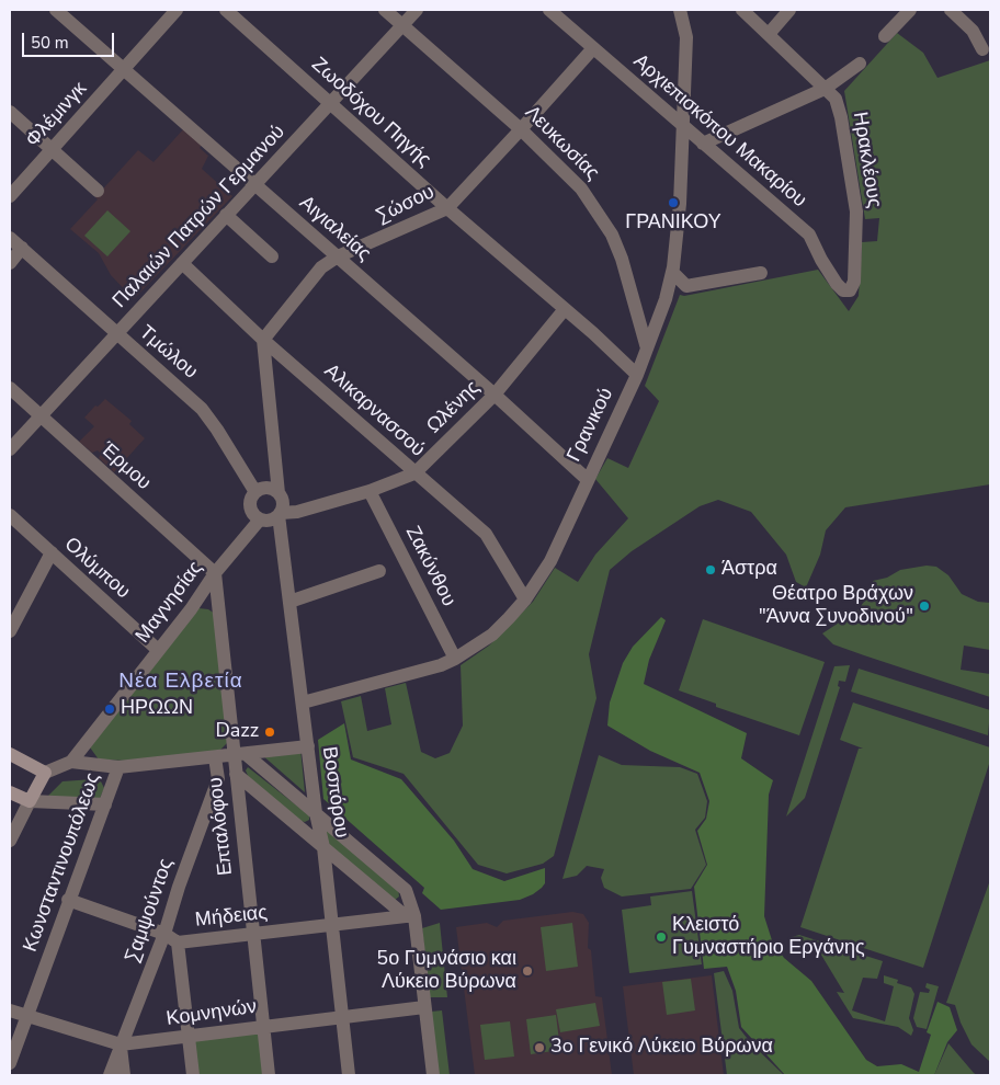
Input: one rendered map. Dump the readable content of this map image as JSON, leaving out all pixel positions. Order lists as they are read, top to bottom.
{
  "streets": {
    "street": [
      "Ζωοδόχου Πηγής",
      "Φλέμινγκ",
      "Αρχιεπισκόπου Μακαρίου",
      "Λευκωσίας",
      "Ηρακλέους",
      "Σώσου",
      "Παλαιών Πατρών Γερμανού",
      "Αιγιαλείας",
      "Τμώλου",
      "Ωλένης",
      "Αλικαρνασσού",
      "Γρανικού",
      "Έρμου",
      "Ζακύνθου",
      "Ολύμπου",
      "Μαγνησίας",
      "Βοσπόρου",
      "Επταλόφου",
      "Κωνσταντινουπόλεως",
      "Σαμψούντος",
      "Μήδειας",
      "Κομνηνών"
    ]
  },
  "crossings": [
    ["Ζωοδόχου Πηγής", "Σώσου"],
    ["Ζωοδόχου Πηγής", "Παλαιών Πατρών Γερμανού"],
    ["Ζωοδόχου Πηγής", "Ωλένης"],
    ["Ζωοδόχου Πηγής", "Γρανικού"],
    ["Φλέμινγκ", "Αιγιαλείας"],
    ["Αρχιεπισκόπου Μακαρίου", "Ηρακλέους"],
    ["Αρχιεπισκόπου Μακαρίου", "Σώσου"],
    ["Αρχιεπισκόπου Μακαρίου", "Γρανικού"],
    ["Λευκωσίας", "Σώσου"],
    ["Λευκωσίας", "Παλαιών Πατρών Γερμανού"],
    ["Λευκωσίας", "Γρανικού"],
    ["Σώσου", "Αιγιαλείας"],
    ["Σώσου", "Αλικαρνασσού"],
    ["Παλαιών Πατρών Γερμανού", "Αιγιαλείας"],
    ["Παλαιών Πατρών Γερμανού", "Τμώλου"],
    ["Παλαιών Πατρών Γερμανού", "Αλικαρνασσού"],
    ["Παλαιών Πατρών Γερμανού", "Έρμου"],
    ["Αιγιαλείας", "Ωλένης"],
    ["Αιγιαλείας", "Γρανικού"],
    ["Τμώλου", "Ωλένης"],
    ["Τμώλου", "Μαγνησίας"],
    ["Τμώλου", "Βοσπόρου"],
    ["Ωλένης", "Αλικαρνασσού"],
    ["Ωλένης", "Ζακύνθου"],
    ["Ωλένης", "Μαγνησίας"],
    ["Ωλένης", "Βοσπόρου"],
    ["Αλικαρνασσού", "Γρανικού"],
    ["Γρανικού", "Ζακύνθου"],
    ["Γρανικού", "Βοσπόρου"],
    ["Έρμου", "Μαγνησίας"],
    ["Έρμου", "Επταλόφου"],
    ["Ολύμπου", "Μαγνησίας"],
    ["Μαγνησίας", "Βοσπόρου"],
    ["Μαγνησίας", "Επταλόφου"],
    ["Βοσπόρου", "Μήδειας"],
    ["Βοσπόρου", "Κομνηνών"],
    ["Επταλόφου", "Μήδειας"],
    ["Επταλόφου", "Κομνηνών"],
    ["Κωνσταντινουπόλεως", "Μήδειας"],
    ["Κωνσταντινουπόλεως", "Κομνηνών"],
    ["Σαμψούντος", "Μήδειας"],
    ["Σαμψούντος", "Κομνηνών"]
  ],
  "districts": ["Νέα Ελβετία"],
  "places": [
    "ΓΡΑΝΙΚΟΥ",
    "Άστρα",
    "Θέατρο Βράχων \"Άννα Συνοδινού\"",
    "ΗΡΩΩΝ",
    "Dazz",
    "Κλειστό Γυμναστήριο Εργάνης",
    "5ο Γυμνάσιο και Λύκειο Βύρωνα",
    "3o Γενικό Λύκειο Βύρωνα"
  ],
  "scale_bar": "50 m"
}
